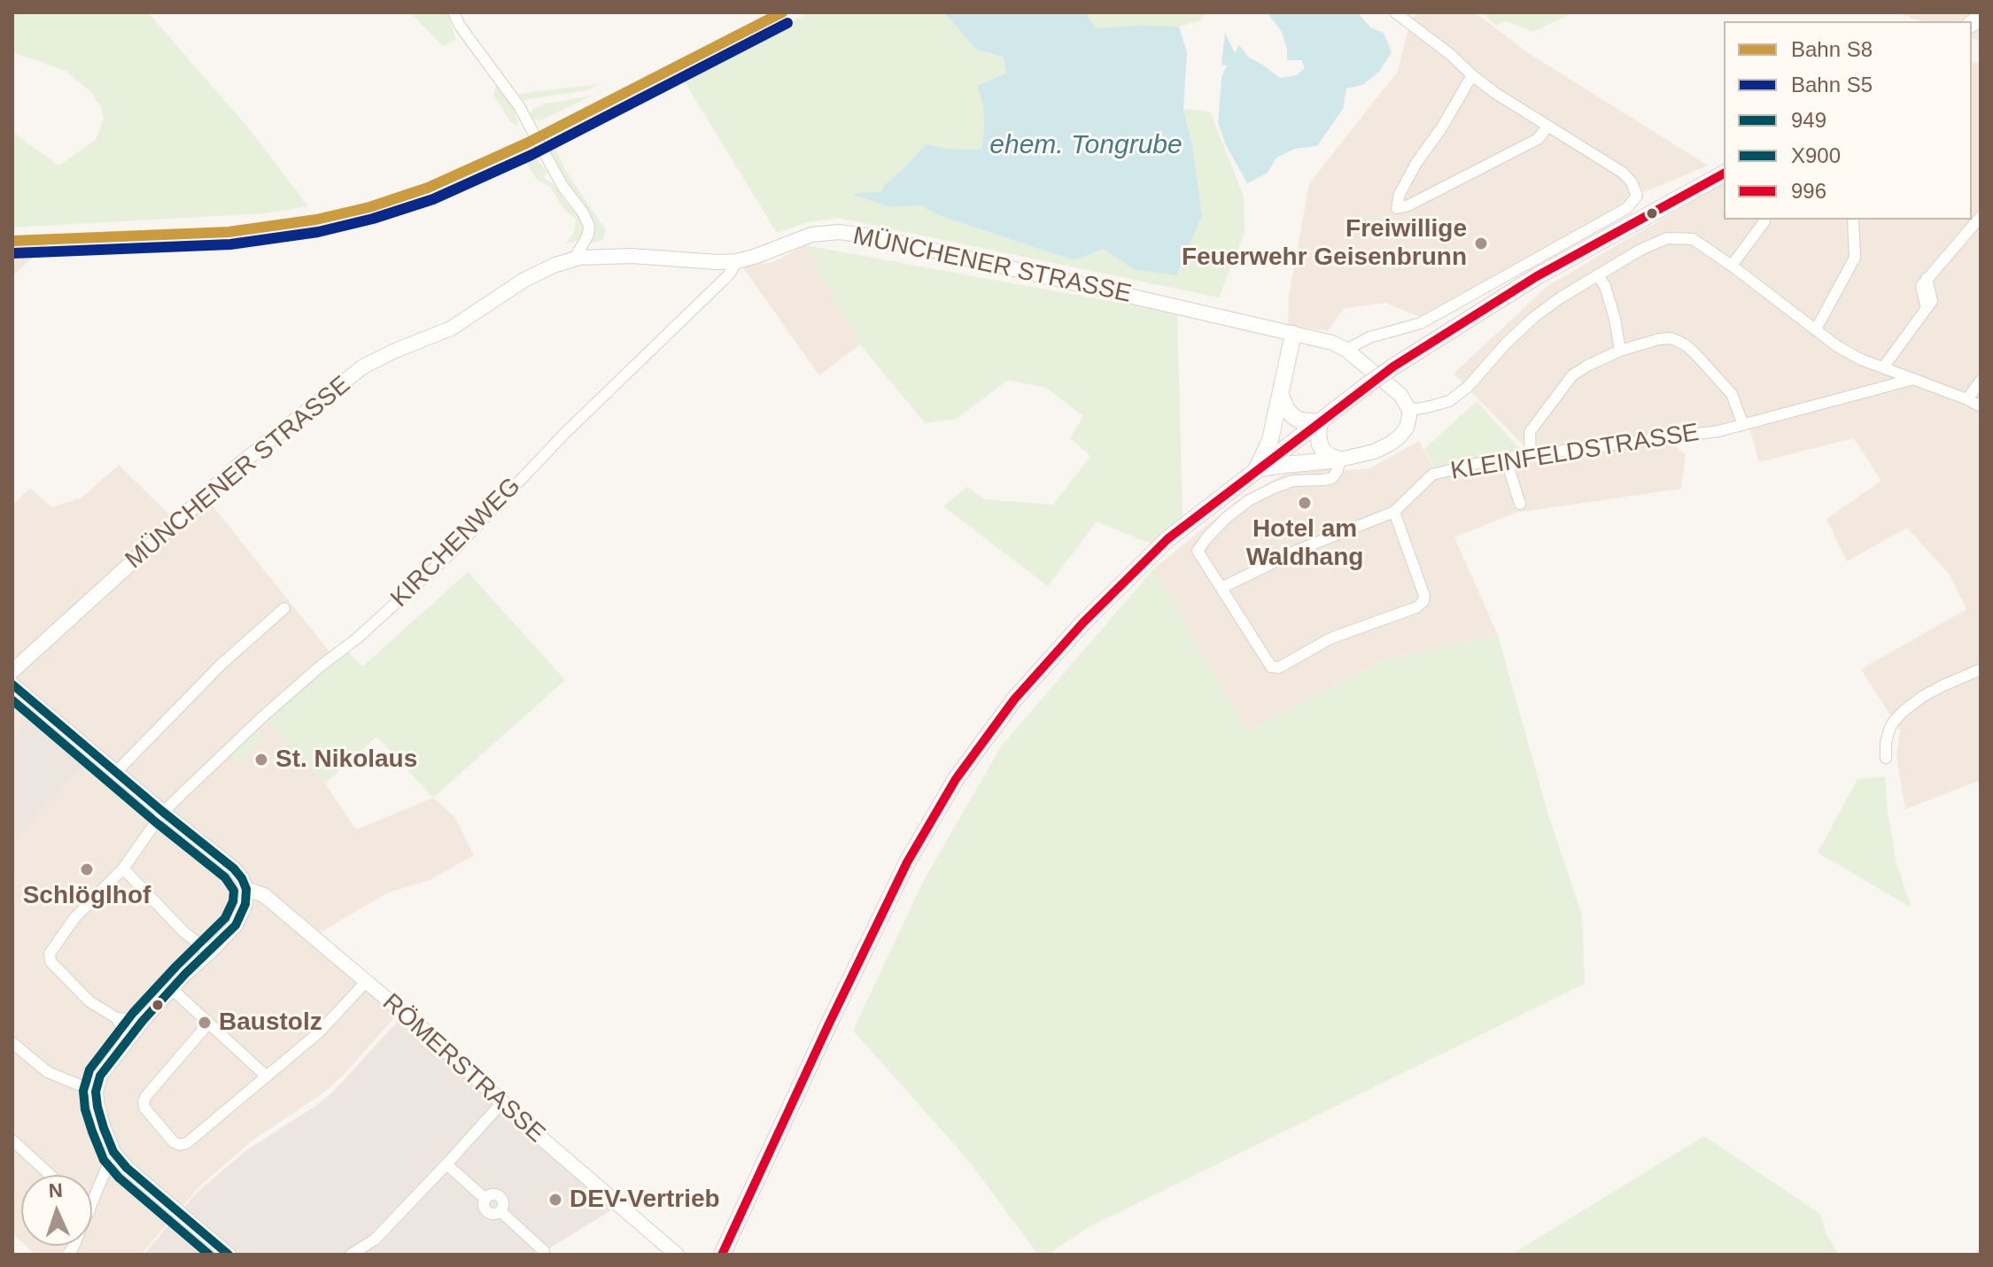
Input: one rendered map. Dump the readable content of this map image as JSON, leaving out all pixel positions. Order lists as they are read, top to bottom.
{
  "streets": {
    "street": [
      "MÜNCHENER STRASSE",
      "KLEINFELDSTRASSE",
      "KIRCHENWEG",
      "RÖMERSTRASSE"
    ]
  },
  "crossings": [
    ["MÜNCHENER STRASSE", "KIRCHENWEG"]
  ],
  "water": ["ehem. Tongrube"],
  "places": [
    "Freiwillige Feuerwehr Geisenbrunn",
    "Hotel am Waldhang",
    "St. Nikolaus",
    "Schlöglhof",
    "Baustolz",
    "DEV-Vertrieb"
  ],
  "lines": [
    "rail line S8",
    "rail line S5",
    "transit line 996",
    "transit line 949",
    "transit line X900"
  ],
  "legend": [
    "Bahn S8",
    "Bahn S5",
    "949",
    "X900",
    "996"
  ],
  "north": "top"
}
